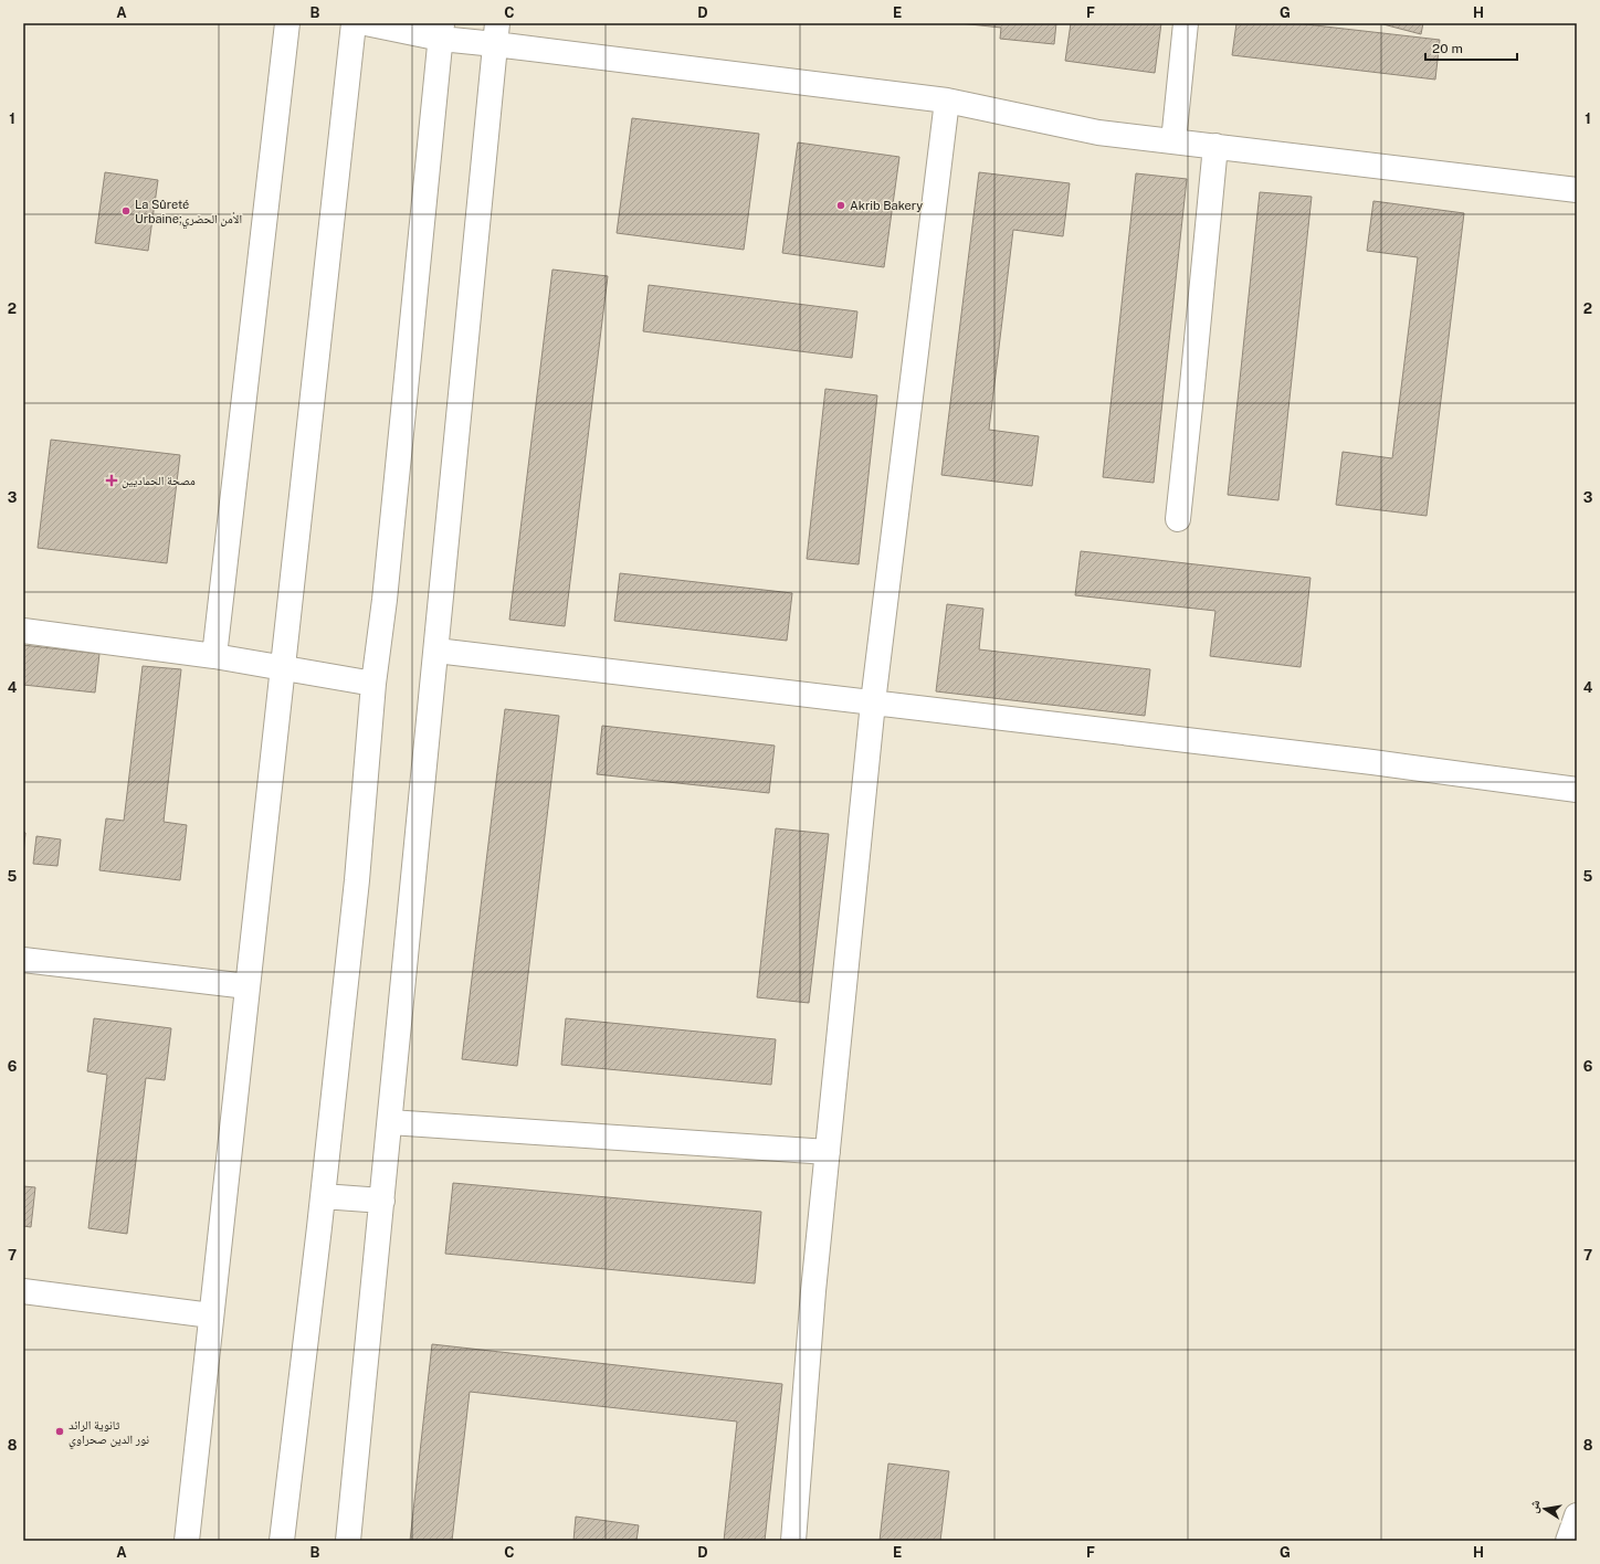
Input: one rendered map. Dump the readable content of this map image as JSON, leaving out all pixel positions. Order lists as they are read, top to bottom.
{
  "places": {
    "other": ["Akrib Bakery", "La Sûreté Urbaine;الأمن الحضري", "ثانوية الرائد نور الدين صحراوي"],
    "health": ["مصحة الحماديين"]
  },
  "scale_bar": "20 m",
  "north": "left",
  "grid": {
    "columns": [
      "A",
      "B",
      "C",
      "D",
      "E",
      "F",
      "G",
      "H"
    ],
    "rows": [
      "1",
      "2",
      "3",
      "4",
      "5",
      "6",
      "7",
      "8"
    ]
  }
}
